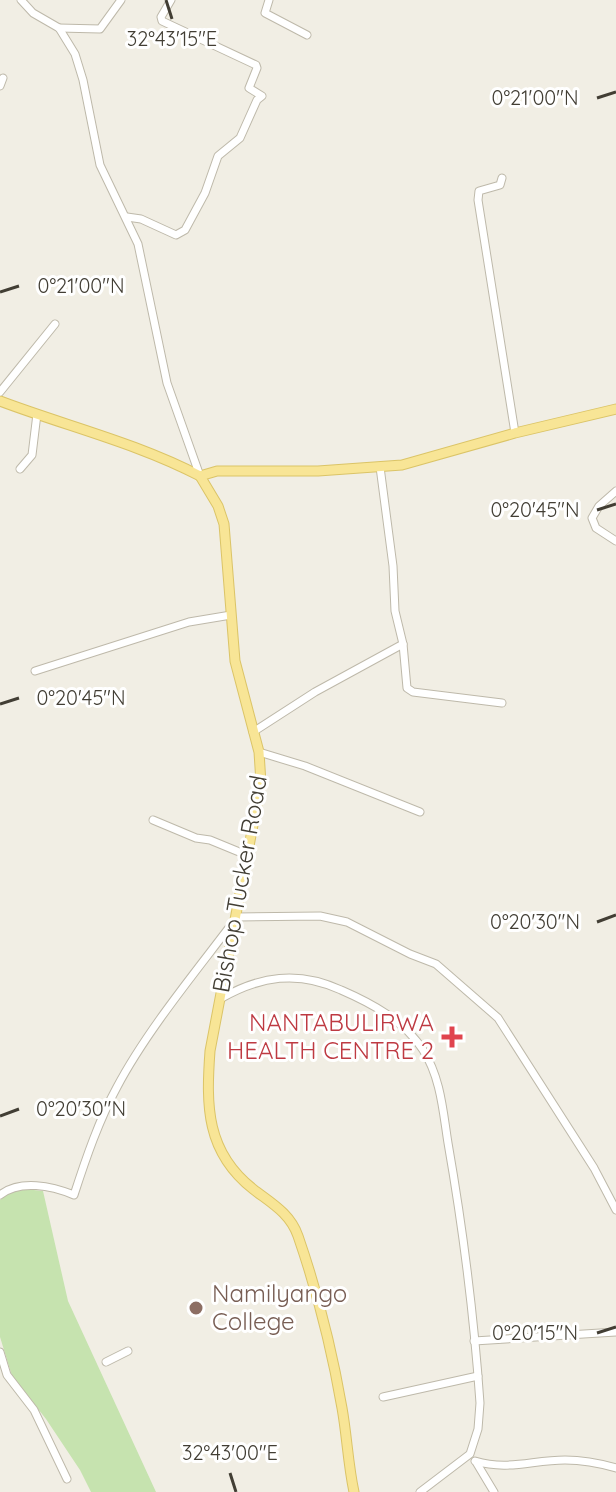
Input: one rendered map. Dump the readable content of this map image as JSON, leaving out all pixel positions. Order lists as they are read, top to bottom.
{
  "streets": {
    "main road": ["Bishop Tucker Road"]
  },
  "places": {
    "health": ["NANTABULIRWA HEALTH CENTRE 2"],
    "other": ["Namilyango College"]
  },
  "coordinates": [
    "32°43'15\"E",
    "0°21'00\"N",
    "0°20'45\"N",
    "0°20'30\"N",
    "0°20'15\"N",
    "32°43'00\"E"
  ]
}
